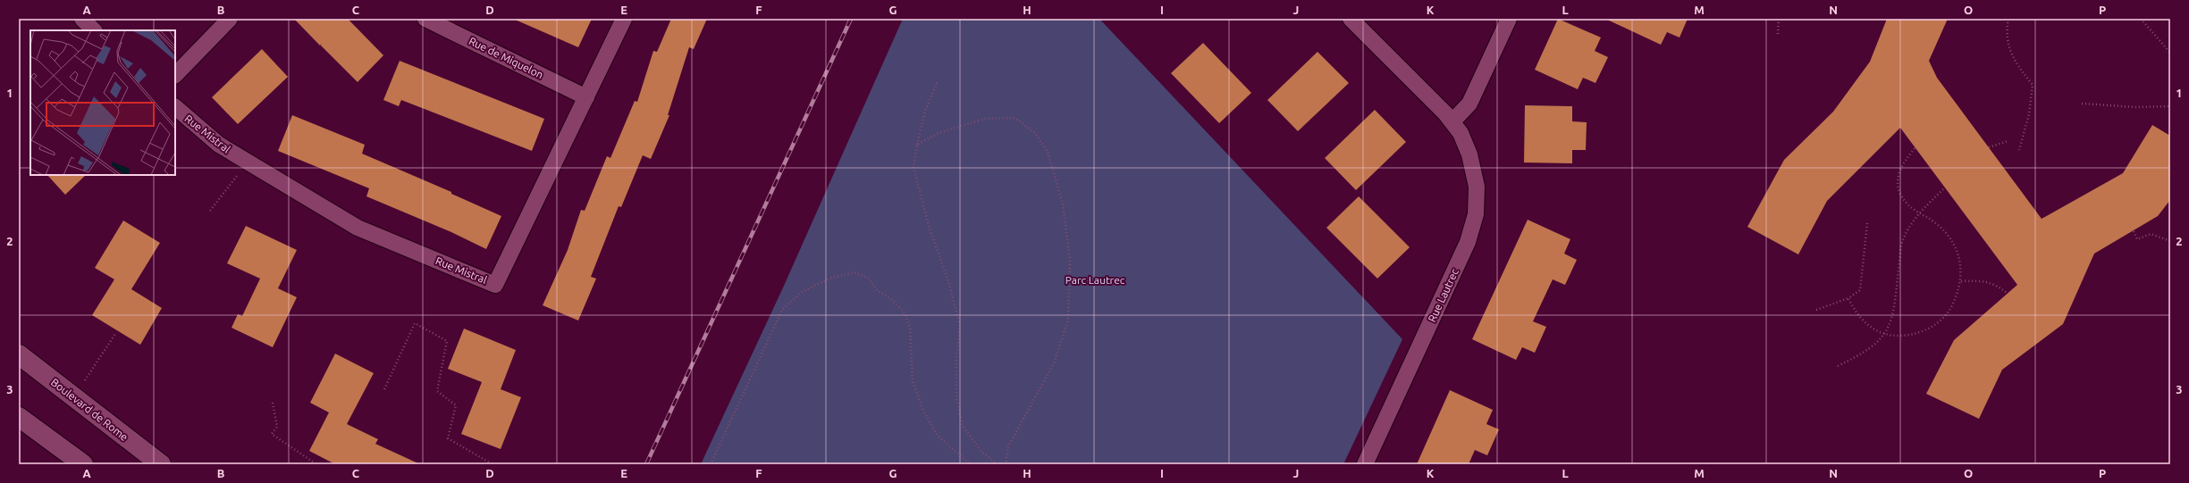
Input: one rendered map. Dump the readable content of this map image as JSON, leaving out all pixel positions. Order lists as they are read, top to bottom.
{
  "streets": {
    "main road": ["Boulevard de Rome"],
    "street": ["Rue de Miquelon", "Rue Mistral", "Rue Lautrec"]
  },
  "crossings": [
    ["Rue de Miquelon", "Rue Mistral"]
  ],
  "parks": ["Parc Lautrec"],
  "grid": {
    "columns": [
      "A",
      "B",
      "C",
      "D",
      "E",
      "F",
      "G",
      "H",
      "I",
      "J",
      "K",
      "L",
      "M",
      "N",
      "O",
      "P"
    ],
    "rows": ["1", "2", "3"]
  }
}
